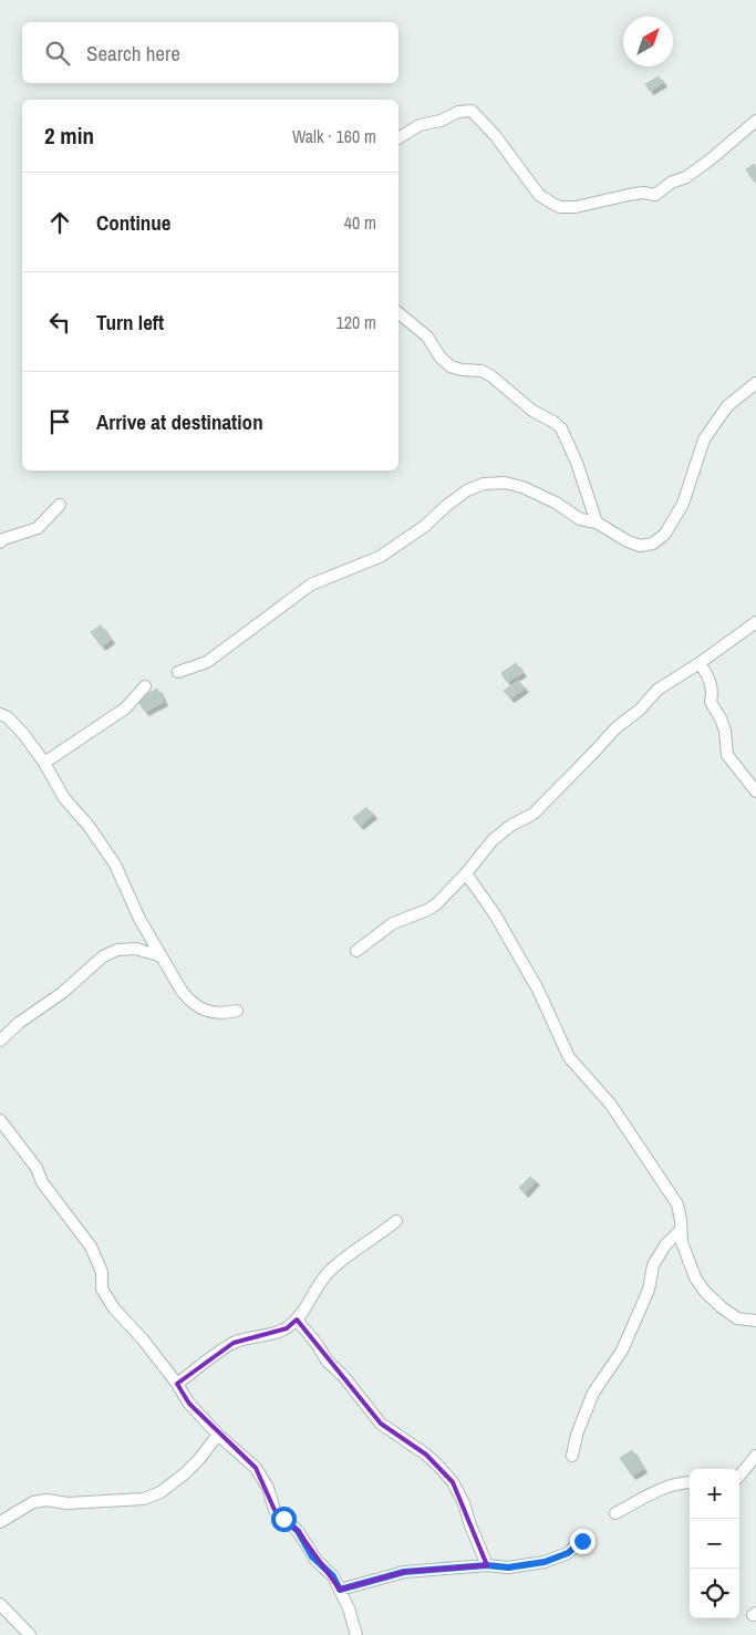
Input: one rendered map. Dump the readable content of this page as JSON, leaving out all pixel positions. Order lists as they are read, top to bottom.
{
  "north": "top right",
  "page": {
    "search": "Search here",
    "heading": ["2 min", "Walk · 160 m"],
    "list": [
      ["Continue", "40 m"],
      ["Turn left", "120 m"],
      "Arrive at destination"
    ],
    "map_buttons": ["+", "−"]
  }
}
